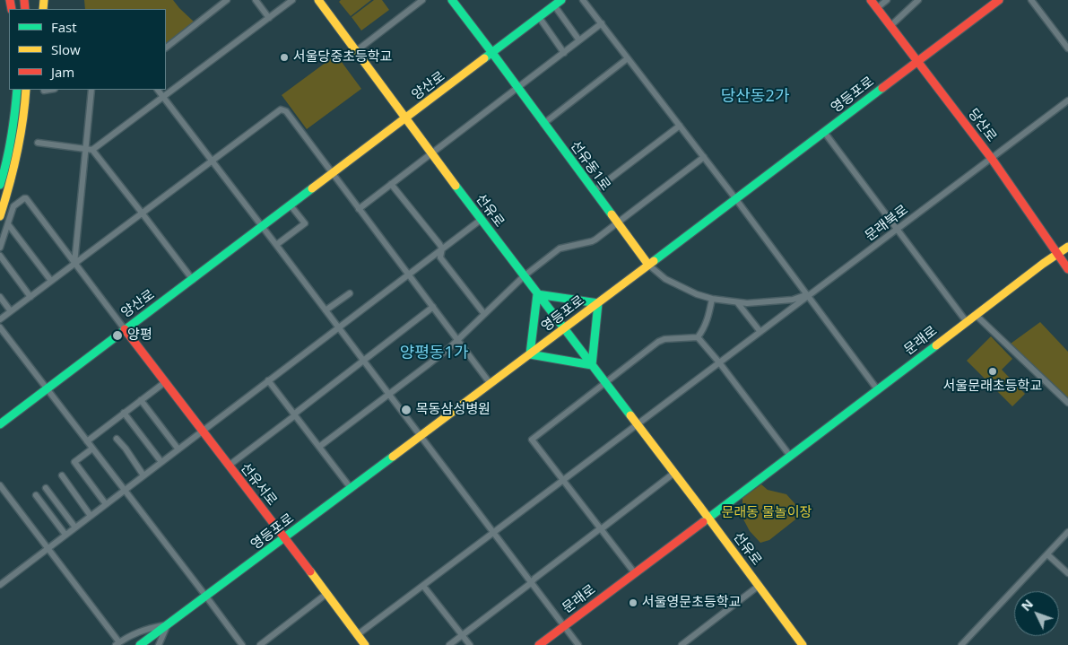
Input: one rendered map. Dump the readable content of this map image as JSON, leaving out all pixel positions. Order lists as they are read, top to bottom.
{
  "streets": {
    "main road": [
      "양산로",
      "영등포로",
      "당산로",
      "선유동1로",
      "선유로",
      "문래로",
      "선유서로"
    ],
    "street": ["문래북로"]
  },
  "crossings": [
    ["양산로", "선유동1로"],
    ["양산로", "선유로"],
    ["양산로", "선유서로"],
    ["영등포로", "당산로"],
    ["영등포로", "선유동1로"],
    ["영등포로", "선유로"],
    ["영등포로", "선유서로"],
    ["당산로", "문래북로"],
    ["당산로", "문래로"],
    ["선유로", "문래북로"],
    ["선유로", "문래로"],
    ["문래북로", "선유서로"]
  ],
  "districts": ["당산동2가", "양평동1가"],
  "parks": ["문래동 물놀이장"],
  "places": [
    "서울당중초등학교",
    "양평",
    "서울문래초등학교",
    "목동삼성병원",
    "서울영문초등학교"
  ],
  "legend": ["Fast", "Slow", "Jam"],
  "north": "top left"
}
